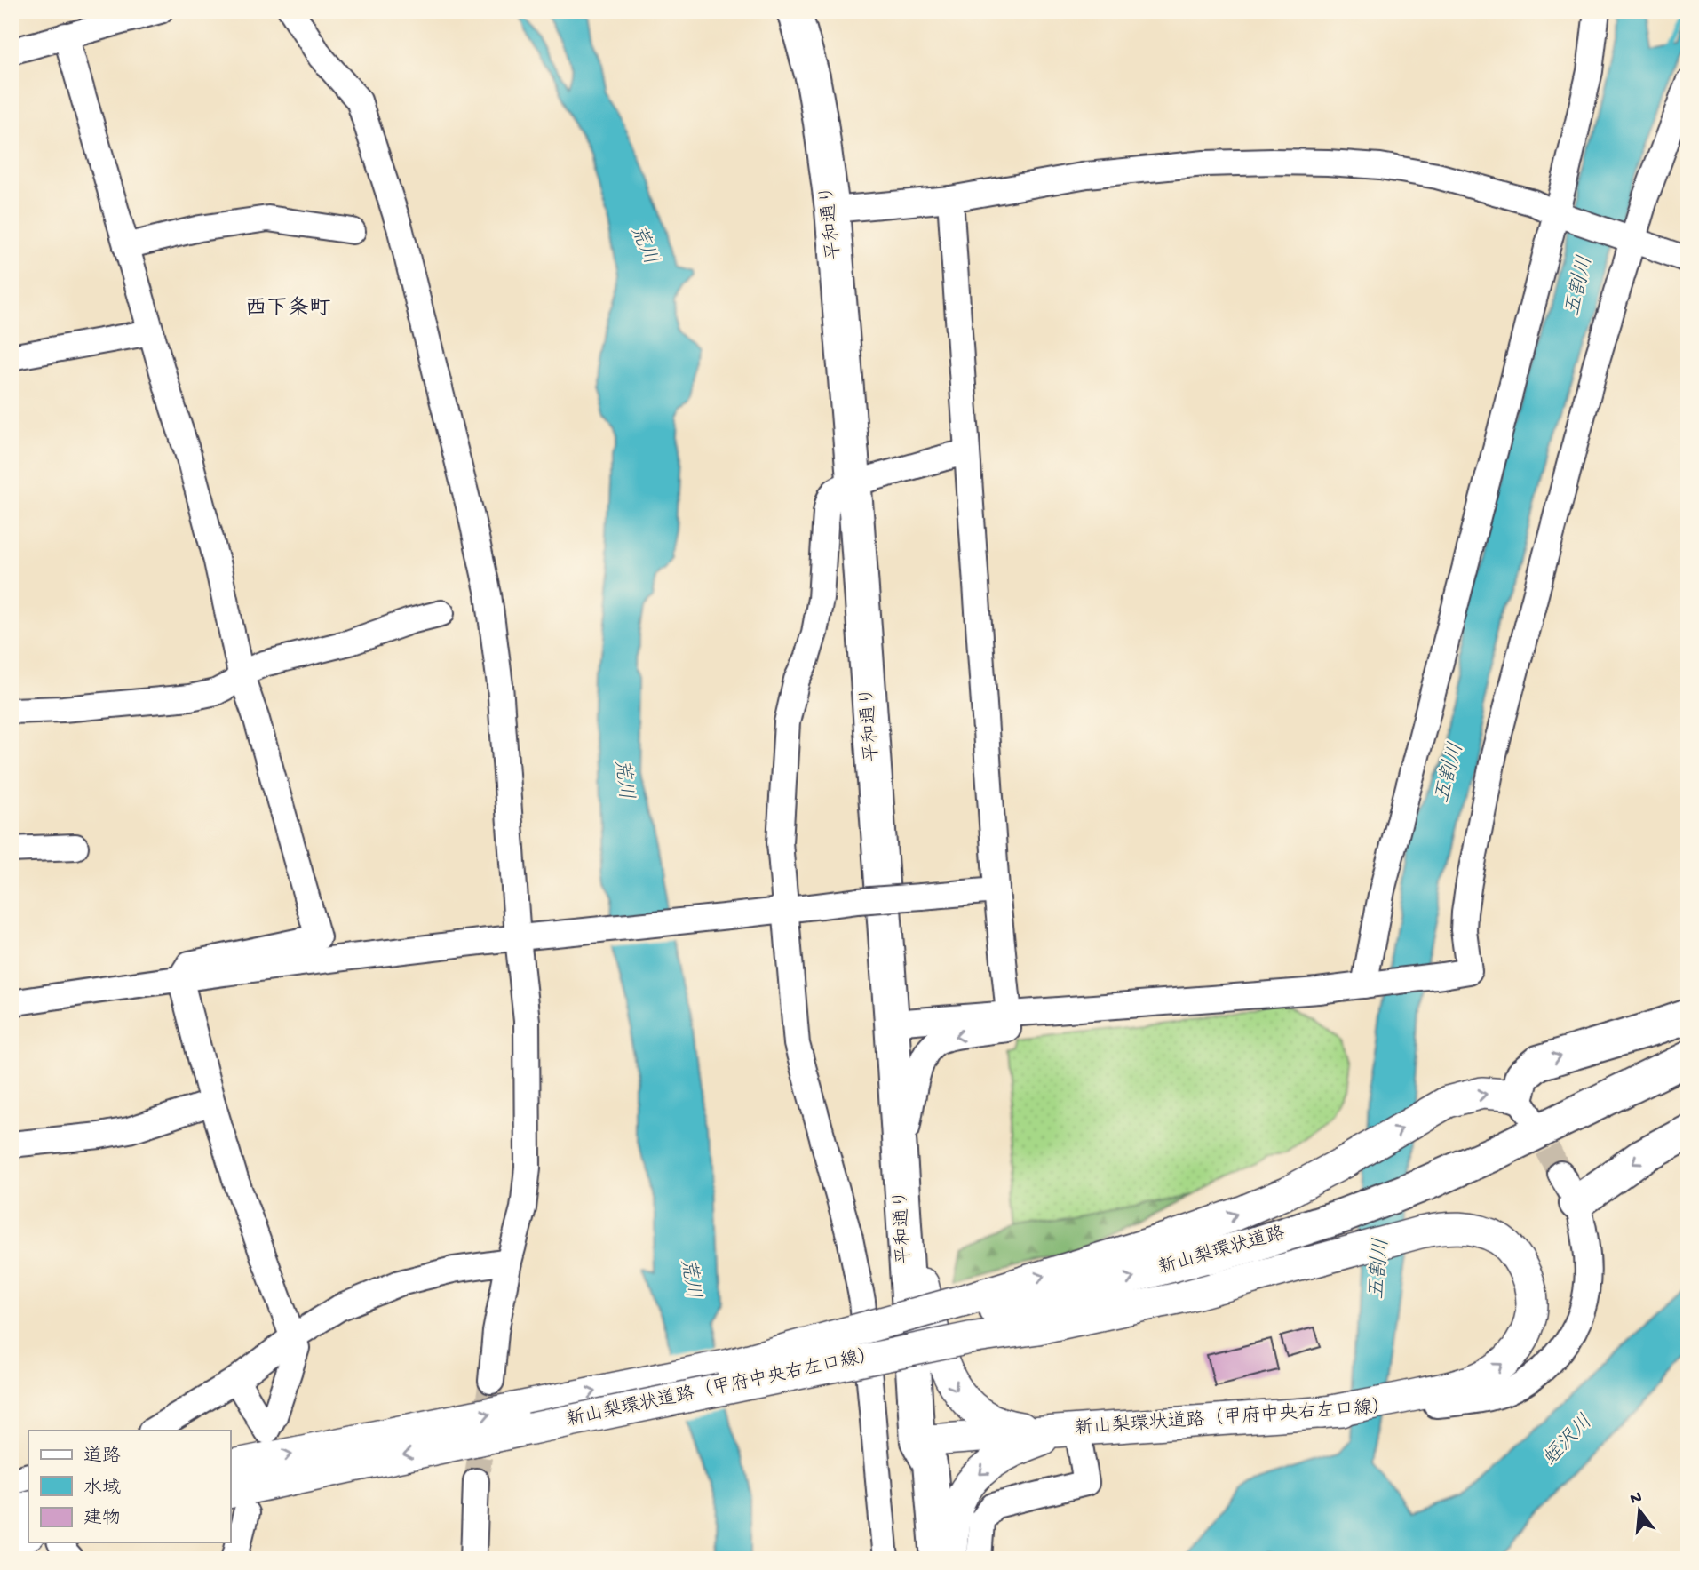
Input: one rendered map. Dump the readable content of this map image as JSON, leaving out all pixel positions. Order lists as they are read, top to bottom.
{
  "streets": {
    "highway": ["平和通り", "新山梨環状道路"],
    "main road": ["新山梨環状道路（甲府中央右左口線）"]
  },
  "crossings": [
    ["平和通り", "新山梨環状道路（甲府中央右左口線）"],
    ["新山梨環状道路", "新山梨環状道路（甲府中央右左口線）"]
  ],
  "districts": ["西下条町"],
  "water": ["荒川", "五割川", "蛭沢川"],
  "legend": ["道路", "水域", "建物"],
  "north": "top"
}
